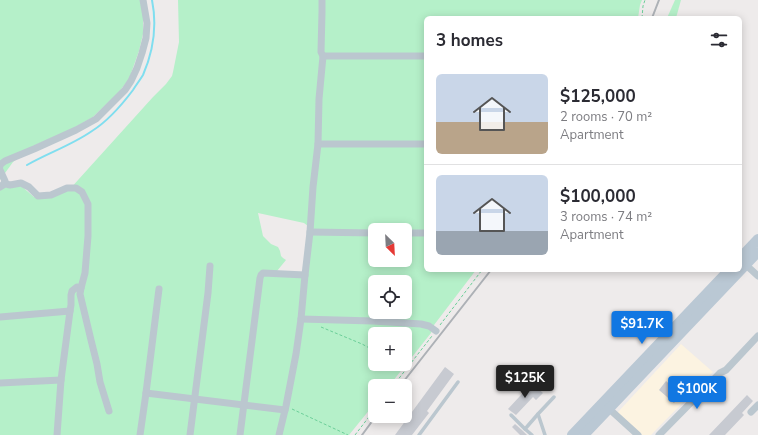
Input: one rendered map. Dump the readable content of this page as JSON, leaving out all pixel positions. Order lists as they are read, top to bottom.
{
  "north": "bottom right",
  "page": {
    "heading": "3 homes",
    "list": [
      {
        "name": "$125,000",
        "note": "2 rooms · 70 m² · Apartment"
      },
      {
        "name": "$100,000",
        "note": "3 rooms · 74 m² · Apartment"
      }
    ],
    "map_buttons": ["+", "−"],
    "price": ["$91.7K", "$125K", "$100K"]
  }
}
